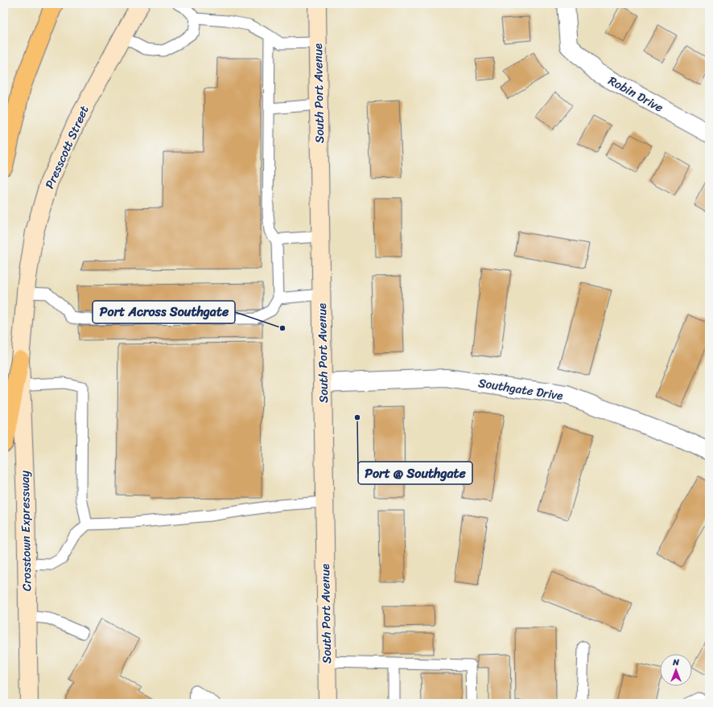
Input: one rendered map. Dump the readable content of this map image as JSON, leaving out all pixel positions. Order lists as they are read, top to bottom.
{
  "streets": {
    "main road": ["South Port Avenue", "Presscott Street", "Crosstown Expressway"],
    "street": ["Robin Drive", "Southgate Drive"]
  },
  "crossings": [
    ["South Port Avenue", "Southgate Drive"]
  ],
  "places": ["Port Across Southgate", "Port @ Southgate"],
  "north": "top"
}
